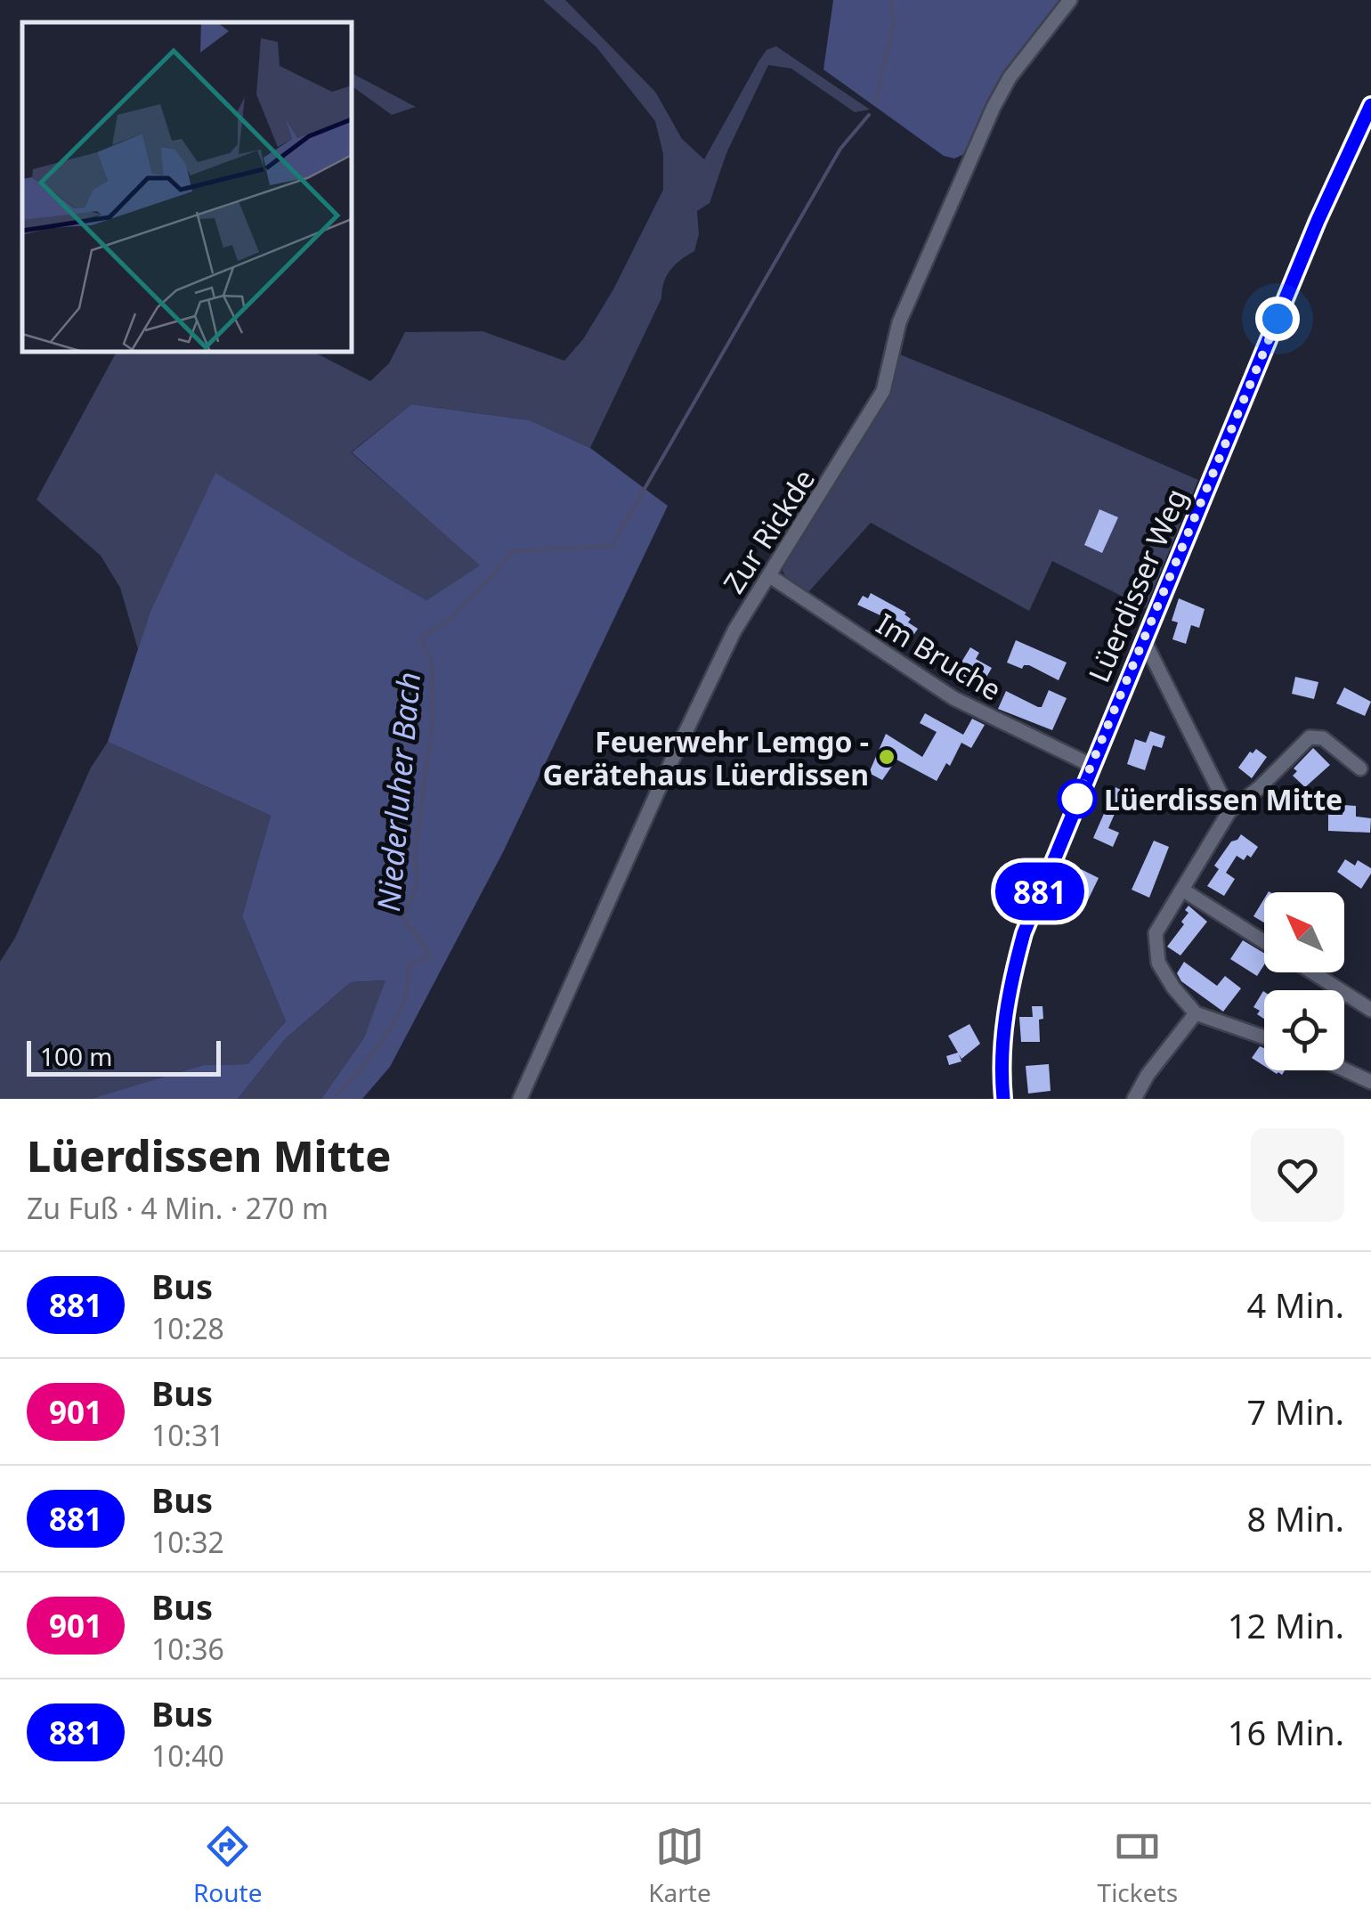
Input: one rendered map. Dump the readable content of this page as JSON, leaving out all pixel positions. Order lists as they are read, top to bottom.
{
  "streets": {
    "main road": ["Lüerdisser Weg"],
    "street": ["Zur Rickde", "Im Bruche"]
  },
  "crossings": [
    ["Zur Rickde", "Im Bruche"],
    ["Lüerdisser Weg", "Im Bruche"]
  ],
  "water": ["Niederluher Bach"],
  "places": ["Feuerwehr Lemgo - Gerätehaus Lüerdissen", "Lüerdissen Mitte"],
  "lines": ["bus line 881"],
  "scale_bar": "100 m",
  "north": "top left",
  "page": {
    "on_map": "881",
    "scale": "100 m",
    "heading": ["Lüerdissen Mitte", "Zu Fuß · 4 Min. · 270 m"],
    "list": [
      {
        "mark": "881",
        "name": "Bus",
        "note": "10:28",
        "value": "4 Min."
      },
      {
        "mark": "901",
        "name": "Bus",
        "note": "10:31",
        "value": "7 Min."
      },
      {
        "mark": "881",
        "name": "Bus",
        "note": "10:32",
        "value": "8 Min."
      },
      {
        "mark": "901",
        "name": "Bus",
        "note": "10:36",
        "value": "12 Min."
      },
      {
        "mark": "881",
        "name": "Bus",
        "note": "10:40",
        "value": "16 Min."
      }
    ],
    "tabs": ["Route", "Karte", "Tickets"]
  }
}
